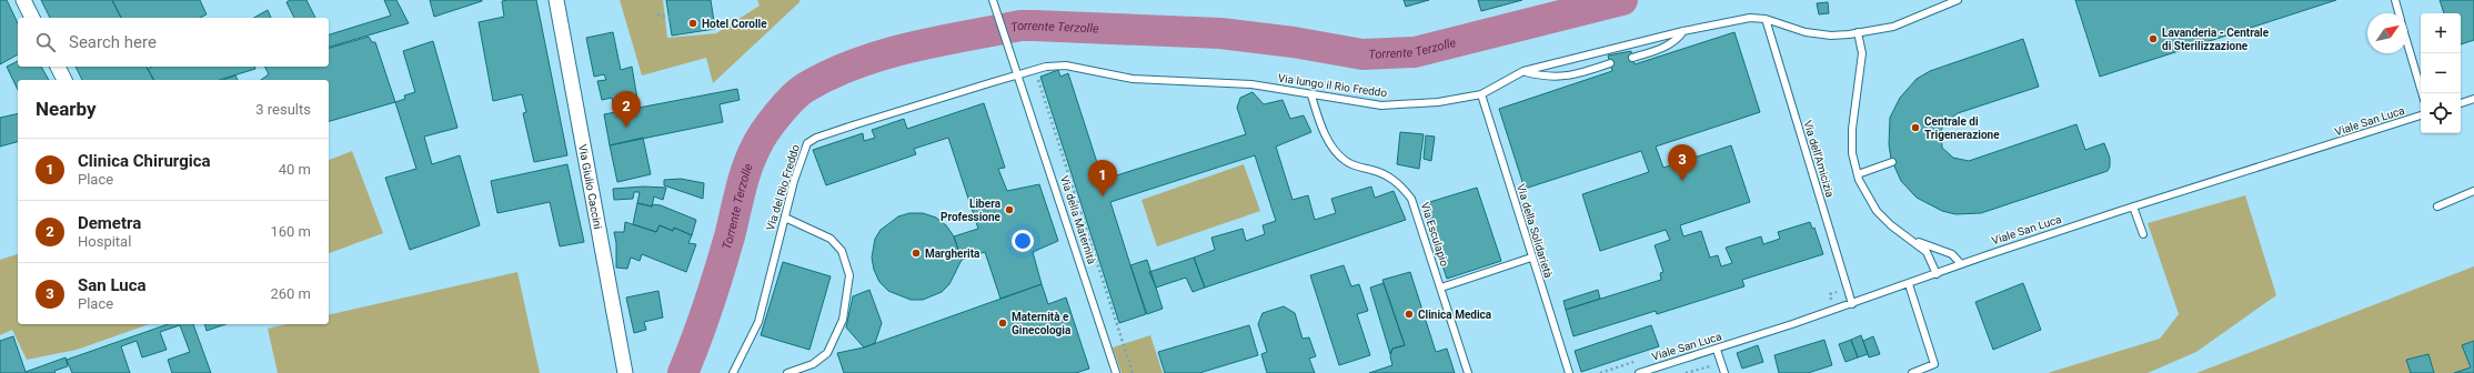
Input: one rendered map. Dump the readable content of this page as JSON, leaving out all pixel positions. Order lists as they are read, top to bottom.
{
  "streets": {
    "street": ["Via Giulio Caccini"],
    "lane": [
      "Via lungo il Rio Freddo",
      "Viale San Luca",
      "Via dell'Amicizia",
      "Via del Rio Freddo",
      "Via della Maternità",
      "Via della Solidarietà",
      "Via Esculapio"
    ]
  },
  "crossings": [
    ["Via lungo il Rio Freddo", "Via dell'Amicizia"],
    ["Via lungo il Rio Freddo", "Via del Rio Freddo"],
    ["Via lungo il Rio Freddo", "Via della Maternità"],
    ["Via lungo il Rio Freddo", "Via della Solidarietà"],
    ["Via lungo il Rio Freddo", "Via Esculapio"],
    ["Viale San Luca", "Via dell'Amicizia"],
    ["Via del Rio Freddo", "Via della Maternità"]
  ],
  "water": ["Torrente Terzolle"],
  "places": [
    "Hotel Corolle",
    "Lavanderia - Centrale di Sterilizzazione",
    "Centrale di Trigenerazione",
    "Libera Professione",
    "Margherita",
    "Clinica Medica",
    "Maternità e Ginecologia"
  ],
  "north": "top right",
  "page": {
    "map_buttons": ["+", "−"],
    "search": "Search here",
    "heading": ["Nearby", "3 results"],
    "pins": ["2", "3", "1"],
    "list": [
      {
        "mark": "1",
        "name": "Clinica Chirurgica",
        "note": "Place",
        "value": "40 m"
      },
      {
        "mark": "2",
        "name": "Demetra",
        "note": "Hospital",
        "value": "160 m"
      },
      {
        "mark": "3",
        "name": "San Luca",
        "note": "Place",
        "value": "260 m"
      }
    ]
  }
}
